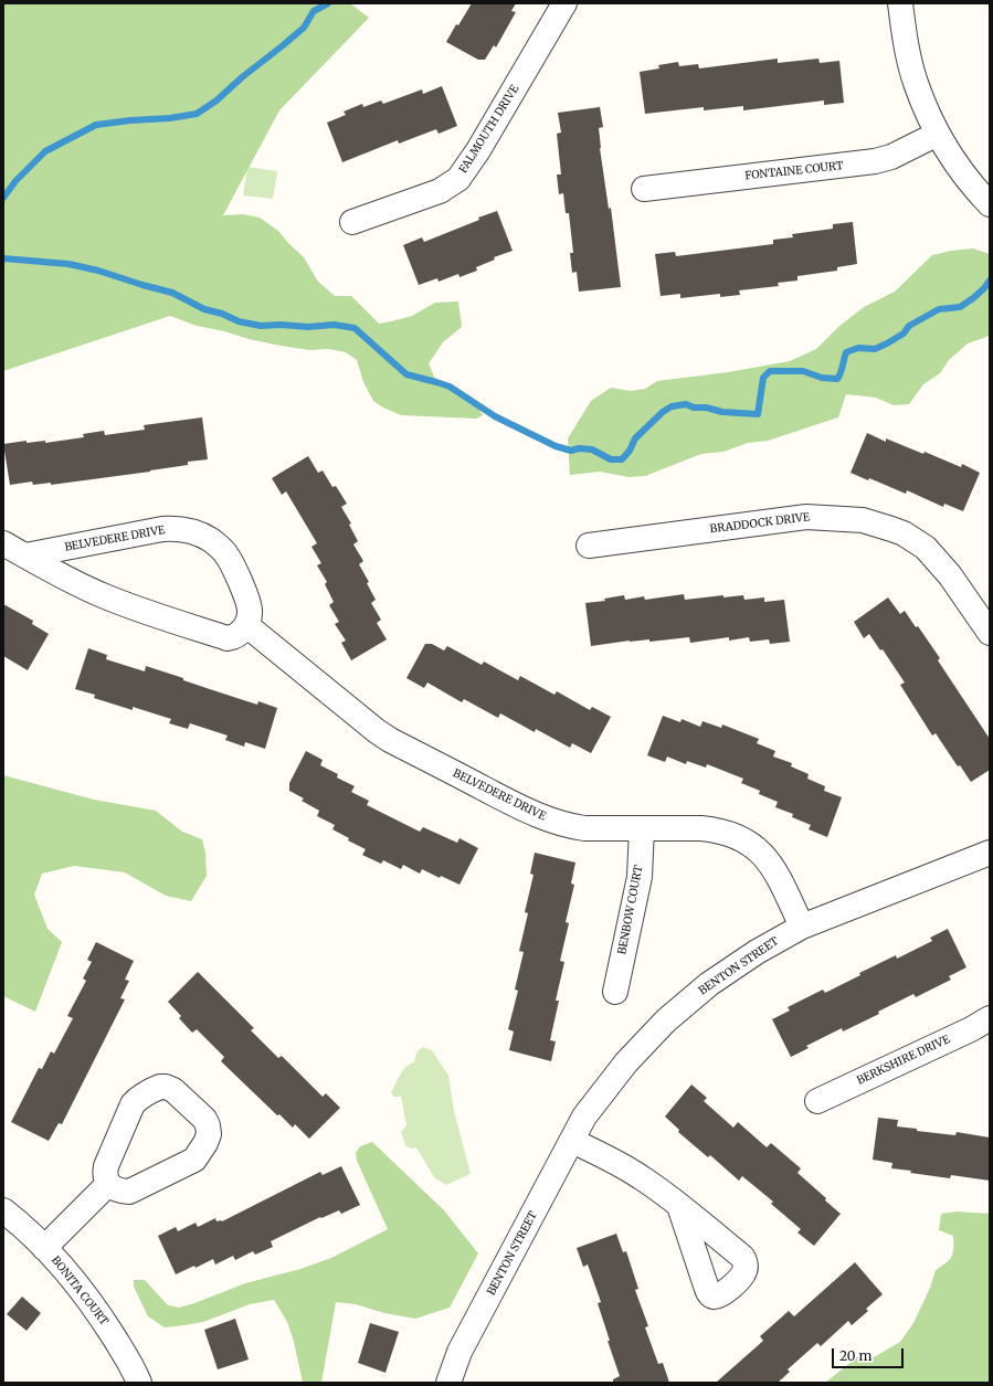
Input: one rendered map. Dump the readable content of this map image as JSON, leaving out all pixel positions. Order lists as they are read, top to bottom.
{
  "streets": {
    "street": [
      "FALMOUTH DRIVE",
      "FONTAINE COURT",
      "BRADDOCK DRIVE",
      "BELVEDERE DRIVE",
      "BENBOW COURT",
      "BENTON STREET",
      "BERKSHIRE DRIVE",
      "BONITA COURT"
    ]
  },
  "crossings": [
    ["BELVEDERE DRIVE", "BENBOW COURT"],
    ["BELVEDERE DRIVE", "BENTON STREET"]
  ],
  "scale_bar": "20 m"
}
